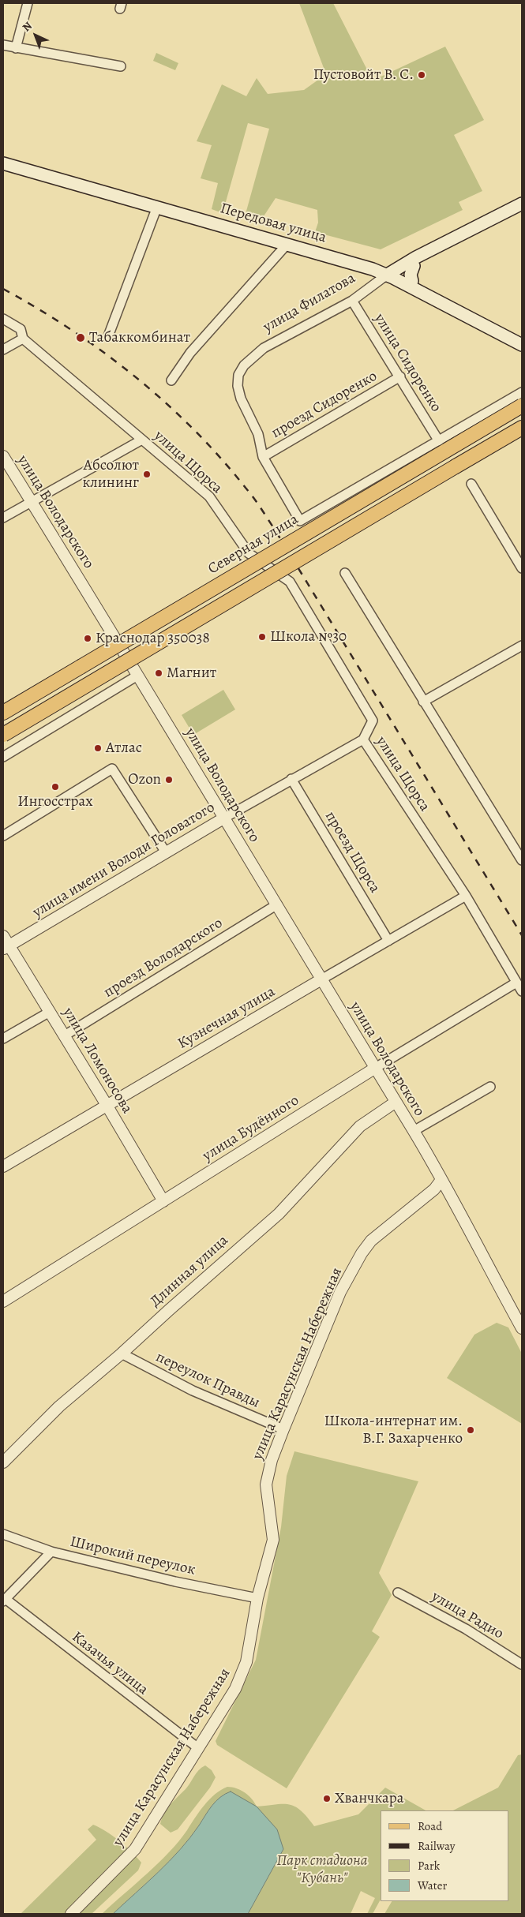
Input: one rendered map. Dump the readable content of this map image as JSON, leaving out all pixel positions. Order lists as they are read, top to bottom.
{
  "streets": {
    "main road": ["Передовая улица", "улица Филатова", "Северная улица"],
    "street": [
      "улица Сидоренко",
      "проезд Сидоренко",
      "улица Щорса",
      "улица Володарского",
      "проезд Щорса",
      "улица имени Володи Головатого",
      "проезд Володарского",
      "Кузнечная улица",
      "улица Ломоносова",
      "улица Будённого",
      "Длинная улица",
      "улица Карасунская Набережная",
      "переулок Правды",
      "Широкий переулок",
      "улица Радио",
      "Казачья улица"
    ]
  },
  "crossings": [
    ["Передовая улица", "улица Филатова"],
    ["улица Филатова", "улица Сидоренко"],
    ["улица Филатова", "проезд Сидоренко"],
    ["улица Сидоренко", "проезд Сидоренко"],
    ["улица Щорса", "улица имени Володи Головатого"],
    ["улица Щорса", "Кузнечная улица"],
    ["улица Щорса", "улица Будённого"],
    ["улица Володарского", "улица имени Володи Головатого"],
    ["улица Володарского", "проезд Володарского"],
    ["улица Володарского", "Кузнечная улица"],
    ["улица Володарского", "улица Будённого"],
    ["улица Володарского", "Длинная улица"],
    ["улица Володарского", "улица Карасунская Набережная"],
    ["проезд Щорса", "улица имени Володи Головатого"],
    ["проезд Щорса", "Кузнечная улица"],
    ["улица имени Володи Головатого", "улица Ломоносова"],
    ["проезд Володарского", "улица Ломоносова"],
    ["Кузнечная улица", "улица Ломоносова"],
    ["улица Ломоносова", "улица Будённого"],
    ["Длинная улица", "переулок Правды"],
    ["улица Карасунская Набережная", "переулок Правды"],
    ["улица Карасунская Набережная", "Широкий переулок"],
    ["улица Карасунская Набережная", "Казачья улица"],
    ["Широкий переулок", "Казачья улица"]
  ],
  "parks": ["Парк стадиона \"Кубань\""],
  "places": [
    "Пустовойт В. С.",
    "Табаккомбинат",
    "Абсолют клининг",
    "Школа №30",
    "Краснодар 350038",
    "Магнит",
    "Атлас",
    "Ozon",
    "Ингосстрах",
    "Школа-интернат им. В.Г. Захарченко",
    "Хванчкара"
  ],
  "legend": [
    "Road",
    "Railway",
    "Park",
    "Water"
  ],
  "north": "top left"
}
